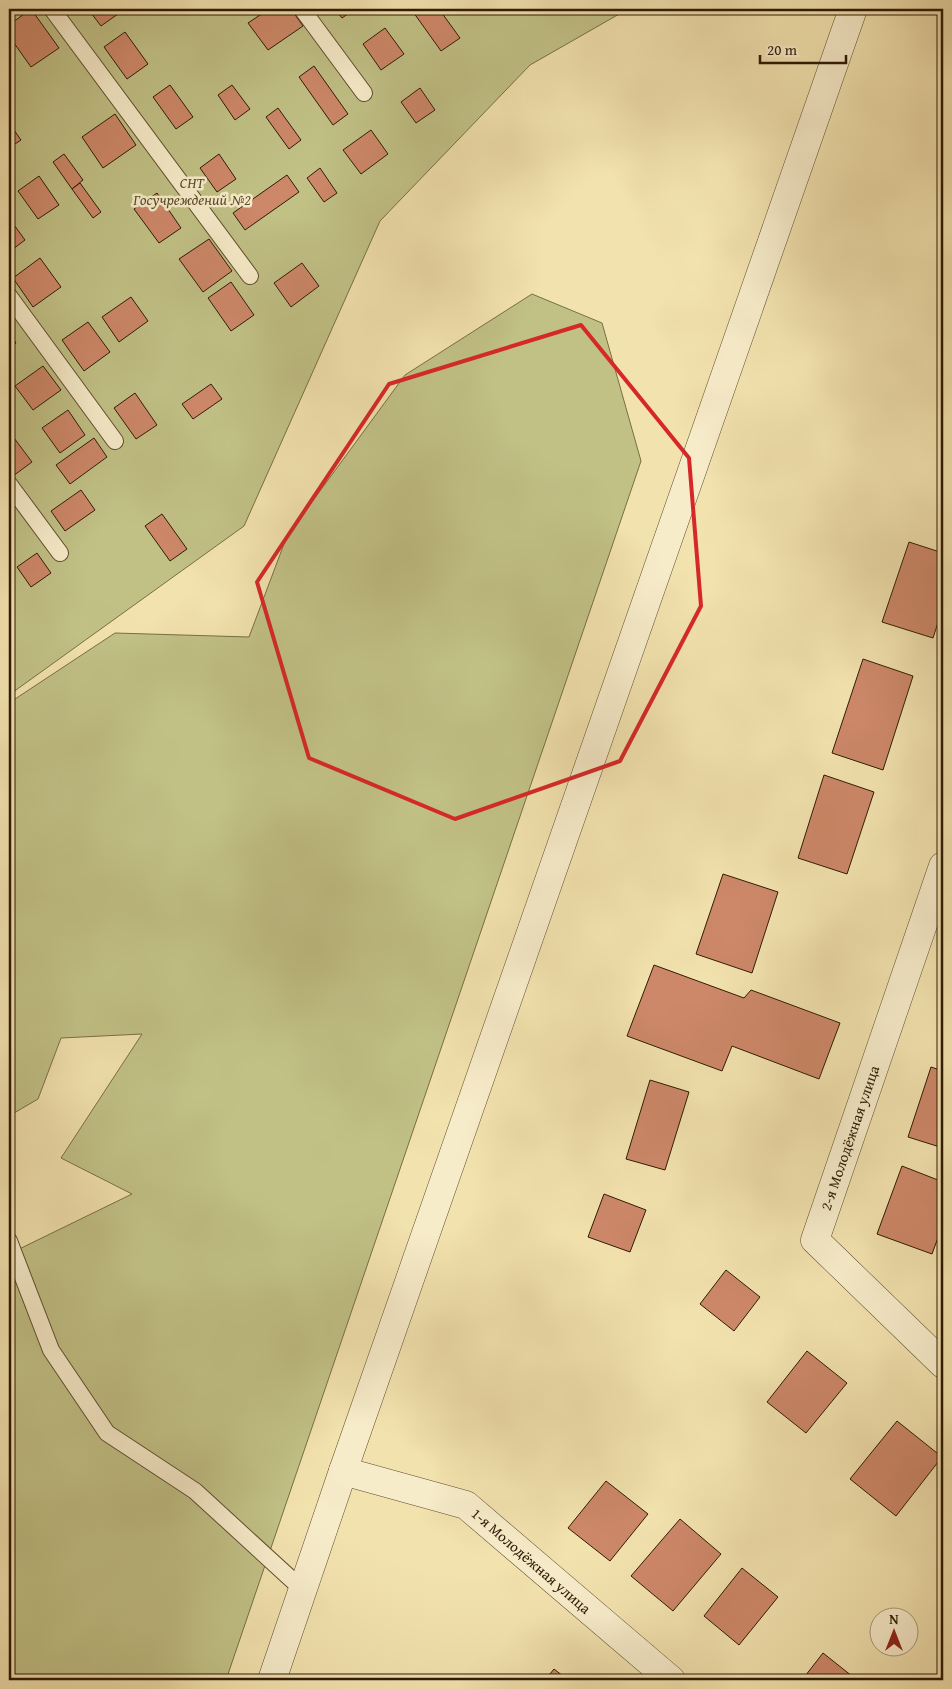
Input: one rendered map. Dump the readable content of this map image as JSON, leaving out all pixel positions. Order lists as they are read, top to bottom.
{
  "streets": {
    "street": ["2-я Молодёжная улица", "1-я Молодёжная улица"]
  },
  "parks": ["СНТ Госучреждений №2"],
  "scale_bar": "20 m",
  "north": "top"
}
